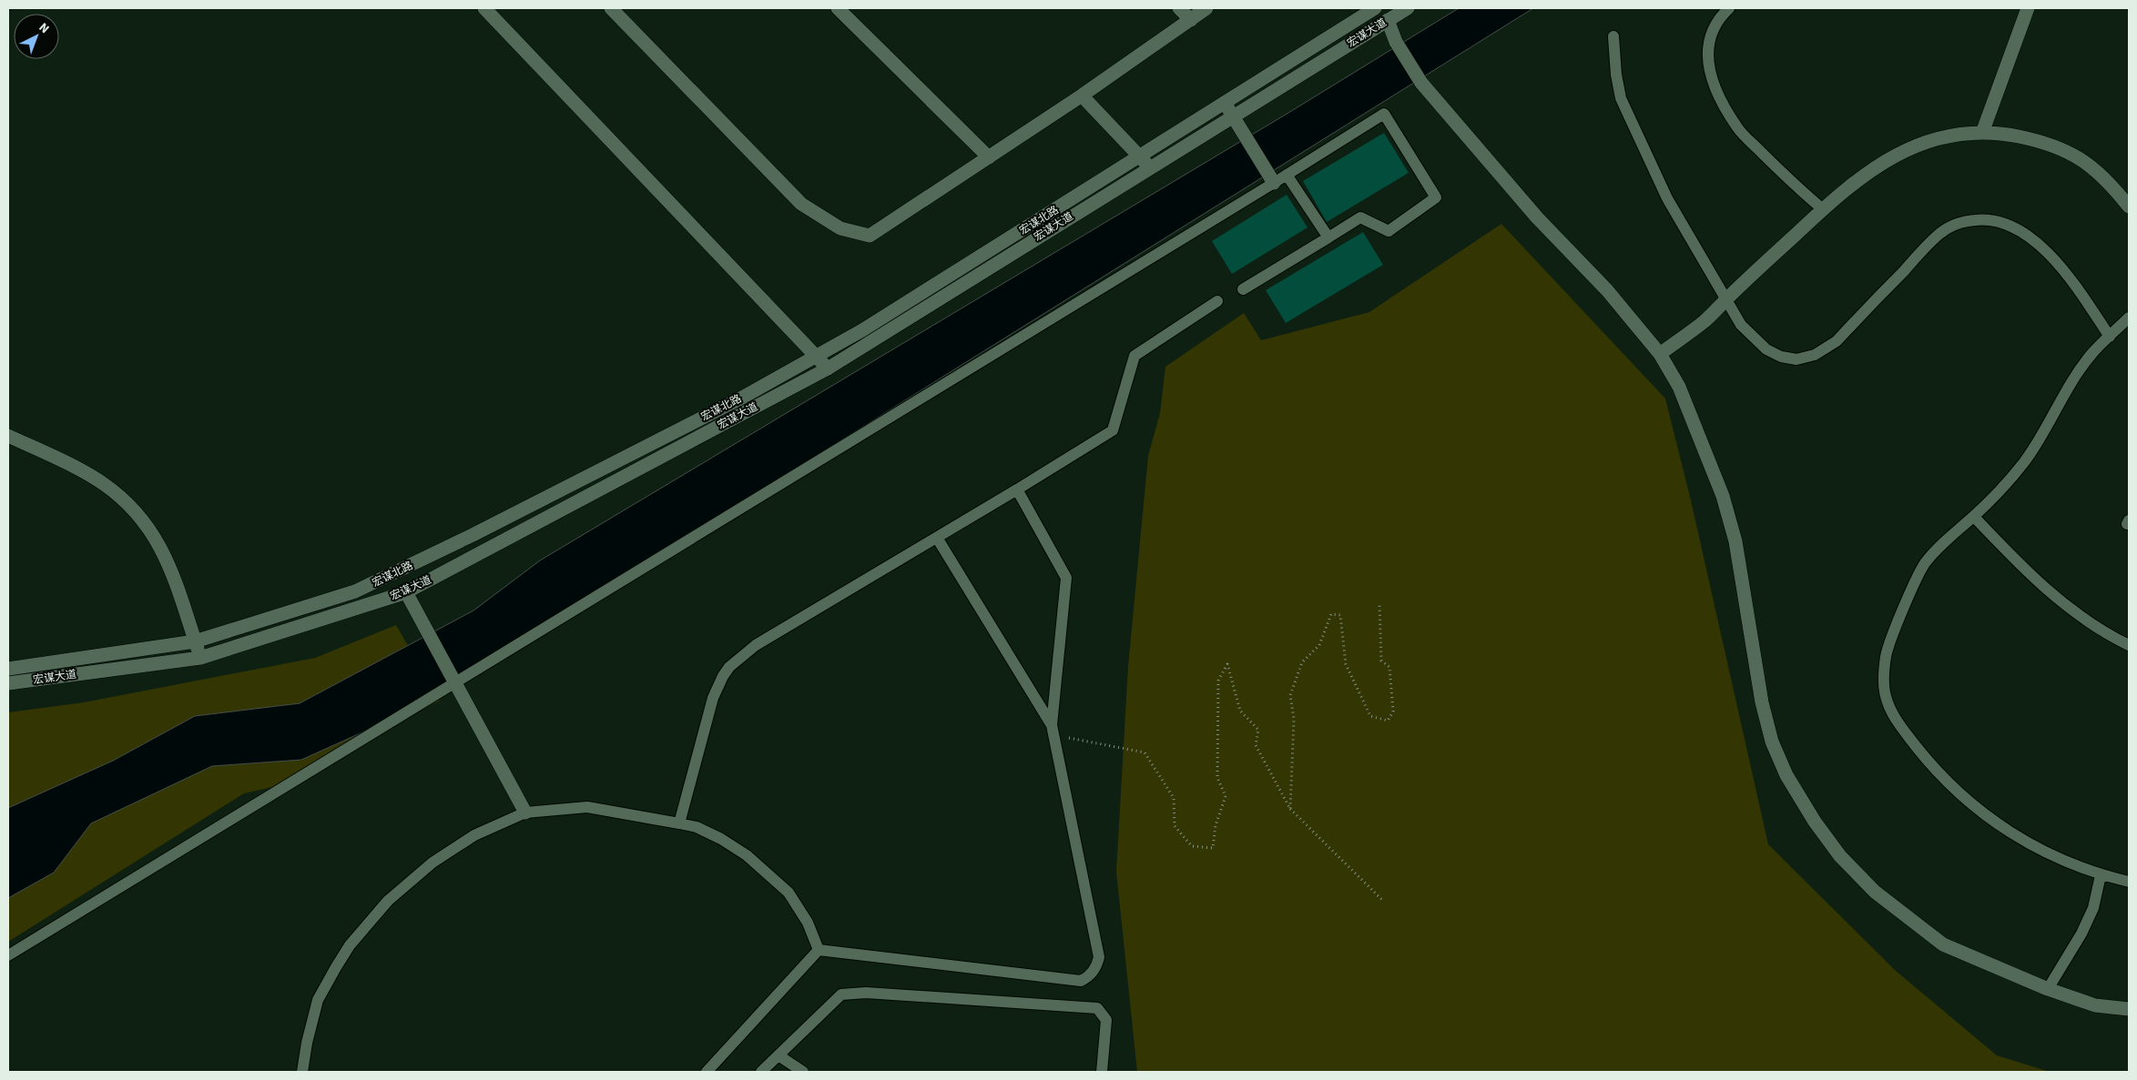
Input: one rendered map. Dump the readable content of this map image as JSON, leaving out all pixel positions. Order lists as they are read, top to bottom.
{
  "streets": {
    "street": ["宏谋大道", "宏谋北路"]
  },
  "north": "top right"
}
